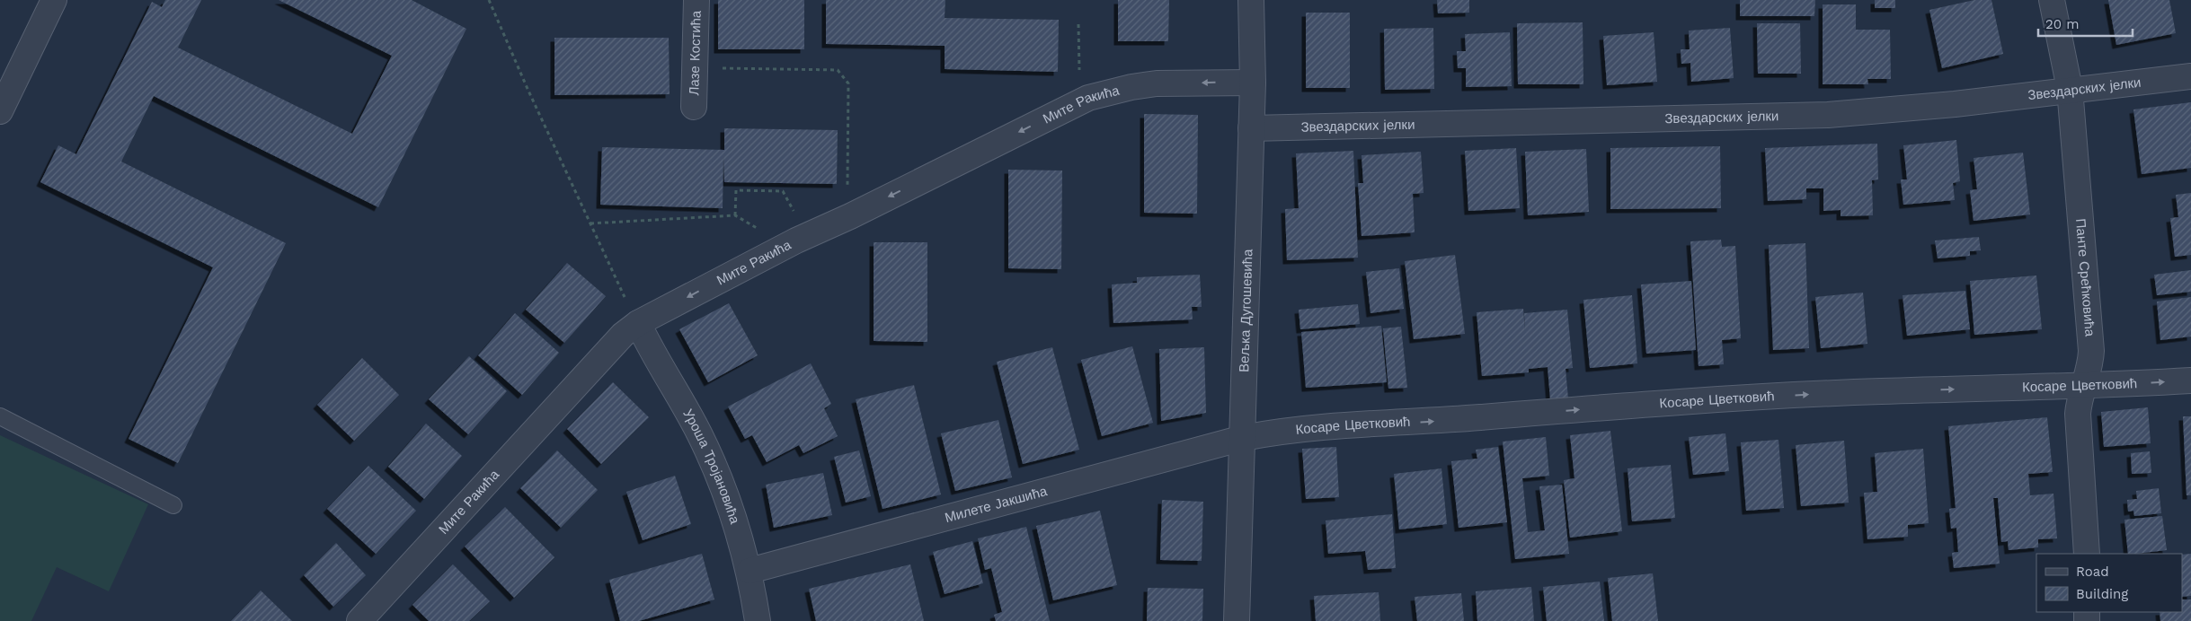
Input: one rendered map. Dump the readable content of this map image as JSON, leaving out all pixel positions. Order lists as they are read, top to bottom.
{
  "streets": {
    "street": [
      "Лазе Костића",
      "Звездарских јелки",
      "Мите Ракића",
      "Панте Срећковића",
      "Вељка Дугошевића",
      "Косаре Цветковић",
      "Уроша Тројановића",
      "Милете Јакшића"
    ]
  },
  "crossings": [
    ["Звездарских јелки", "Панте Срећковића"],
    ["Звездарских јелки", "Вељка Дугошевића"],
    ["Мите Ракића", "Вељка Дугошевића"],
    ["Мите Ракића", "Уроша Тројановића"],
    ["Панте Срећковића", "Косаре Цветковић"],
    ["Вељка Дугошевића", "Косаре Цветковић"],
    ["Вељка Дугошевића", "Милете Јакшића"],
    ["Косаре Цветковић", "Милете Јакшића"],
    ["Уроша Тројановића", "Милете Јакшића"]
  ],
  "one_way": ["Мите Ракића", "Косаре Цветковић"],
  "legend": ["Road", "Building"],
  "scale_bar": "20 m"
}
